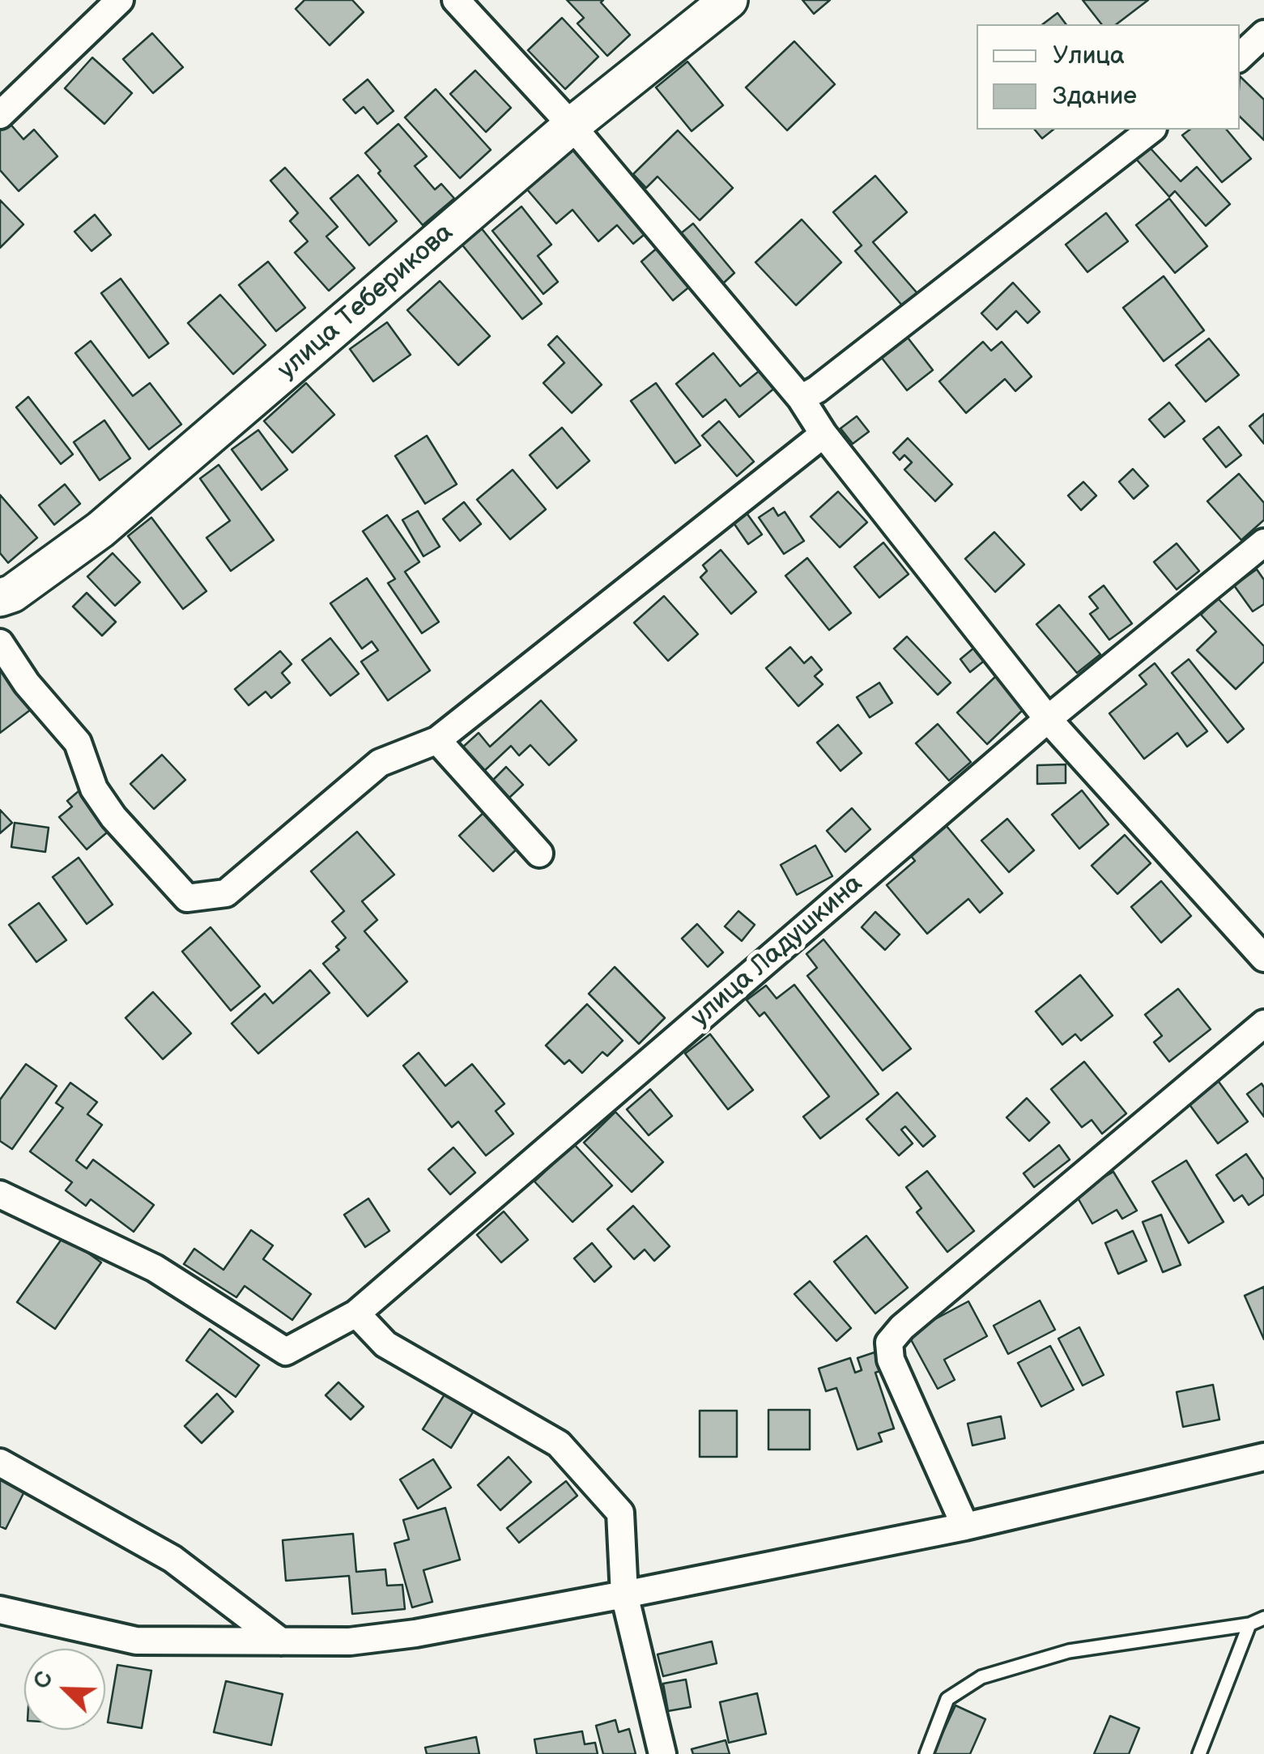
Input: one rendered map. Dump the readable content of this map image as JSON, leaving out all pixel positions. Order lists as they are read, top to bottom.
{
  "streets": {
    "street": ["улица Теберикова", "улица Ладушкина"]
  },
  "legend": ["Улица", "Здание"],
  "north": "top left"
}
